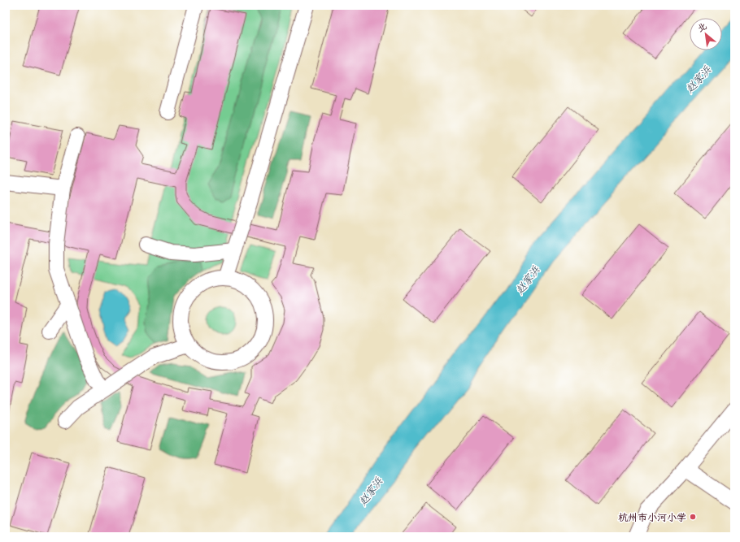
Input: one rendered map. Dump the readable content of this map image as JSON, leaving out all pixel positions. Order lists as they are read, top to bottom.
{
  "water": ["赵家浜"],
  "places": ["杭州市小河小学"],
  "north": "top left"
}
